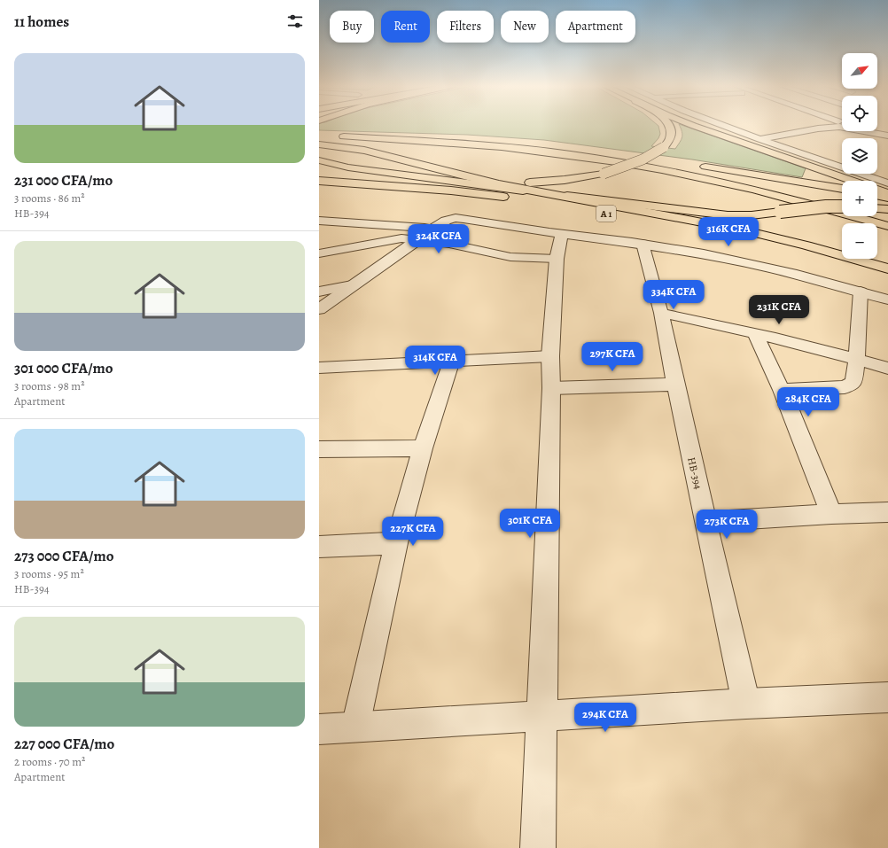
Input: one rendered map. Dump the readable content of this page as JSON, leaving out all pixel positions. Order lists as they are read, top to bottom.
{
  "streets": {
    "highway": ["A 1"],
    "street": ["HB-394"]
  },
  "north": "top right",
  "page": {
    "heading": "11 homes",
    "chip": [
      "Buy",
      "Rent",
      "Filters",
      "New",
      "Apartment"
    ],
    "list": [
      {
        "name": "231 000 CFA/mo",
        "note": "3 rooms · 86 m² · HB-394"
      },
      {
        "name": "301 000 CFA/mo",
        "note": "3 rooms · 98 m² · Apartment"
      },
      {
        "name": "273 000 CFA/mo",
        "note": "3 rooms · 95 m² · HB-394"
      },
      {
        "name": "227 000 CFA/mo",
        "note": "2 rooms · 70 m² · Apartment"
      }
    ],
    "map_buttons": ["+", "−"],
    "price": [
      "316K CFA",
      "324K CFA",
      "334K CFA",
      "231K CFA",
      "297K CFA",
      "314K CFA",
      "284K CFA",
      "301K CFA",
      "273K CFA",
      "227K CFA",
      "294K CFA"
    ]
  }
}
